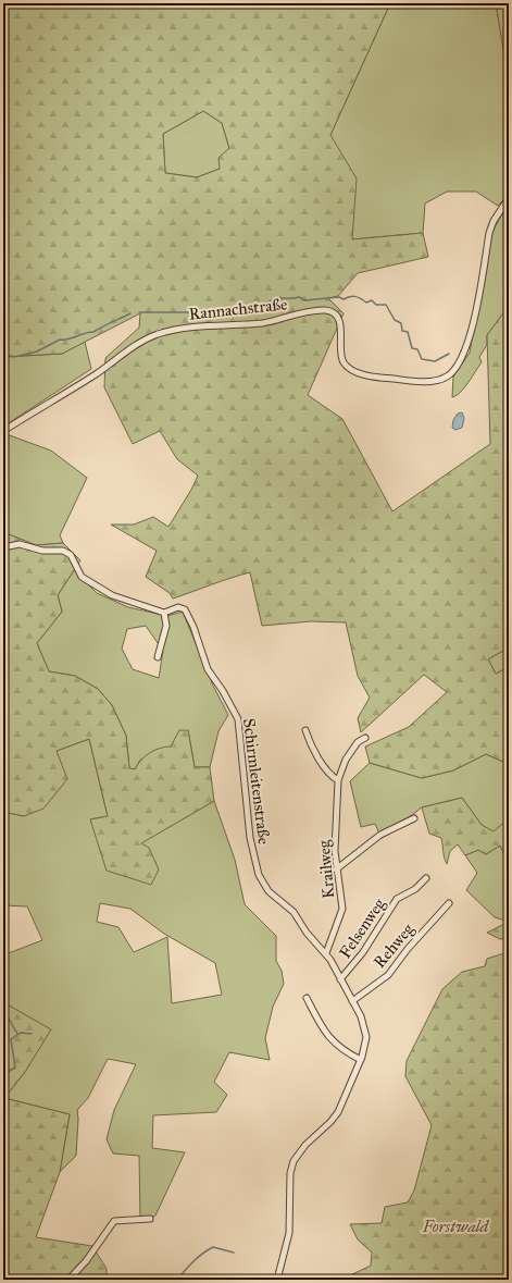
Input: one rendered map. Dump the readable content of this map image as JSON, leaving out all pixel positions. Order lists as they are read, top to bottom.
{
  "streets": {
    "street": [
      "Rannachstraße",
      "Schirmleitenstraße",
      "Krailweg",
      "Felsenweg",
      "Rehweg"
    ]
  },
  "crossings": [
    ["Schirmleitenstraße", "Krailweg"],
    ["Schirmleitenstraße", "Felsenweg"],
    ["Schirmleitenstraße", "Rehweg"]
  ],
  "parks": ["Forstwald"]
}
